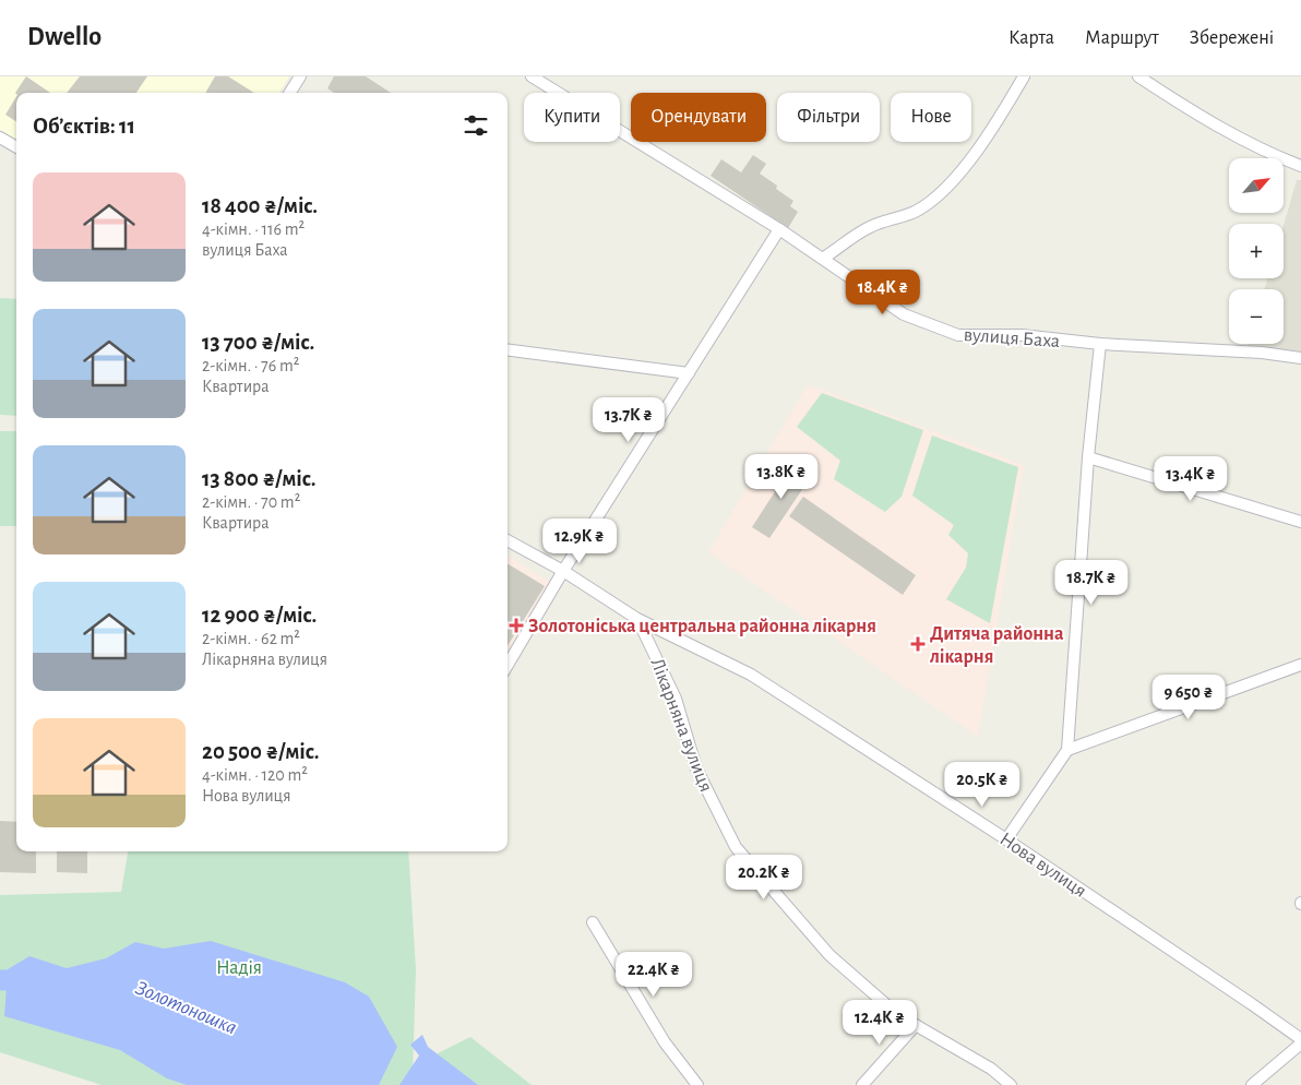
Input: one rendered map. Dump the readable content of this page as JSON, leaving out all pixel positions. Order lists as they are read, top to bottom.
{
  "streets": {
    "street": ["вулиця Баха", "Лікарняна вулиця", "Нова вулиця"]
  },
  "crossings": [
    ["Лікарняна вулиця", "Нова вулиця"]
  ],
  "water": ["Золотоношка"],
  "parks": ["Надія"],
  "places": {
    "health": ["Золотоніська центральна районна лікарня", "Дитяча районна лікарня"]
  },
  "north": "top right",
  "page": {
    "header": "Dwello",
    "nav": ["Карта", "Маршрут", "Збережені"],
    "chip": [
      "Купити",
      "Орендувати",
      "Фільтри",
      "Нове"
    ],
    "heading": "Об’єктів: 11",
    "map_buttons": ["+", "−"],
    "list": [
      {
        "name": "18 400 ₴/міс.",
        "note": "4-кімн. · 116 m² · вулиця Баха"
      },
      {
        "name": "13 700 ₴/міс.",
        "note": "2-кімн. · 76 m² · Квартира"
      },
      {
        "name": "13 800 ₴/міс.",
        "note": "2-кімн. · 70 m² · Квартира"
      },
      {
        "name": "12 900 ₴/міс.",
        "note": "2-кімн. · 62 m² · Лікарняна вулиця"
      },
      {
        "name": "20 500 ₴/міс.",
        "note": "4-кімн. · 120 m² · Нова вулиця"
      }
    ],
    "price": [
      "18.4K ₴",
      "13.7K ₴",
      "13.8K ₴",
      "13.4K ₴",
      "12.9K ₴",
      "18.7K ₴",
      "9 650 ₴",
      "20.5K ₴",
      "20.2K ₴",
      "22.4K ₴",
      "12.4K ₴"
    ]
  }
}
